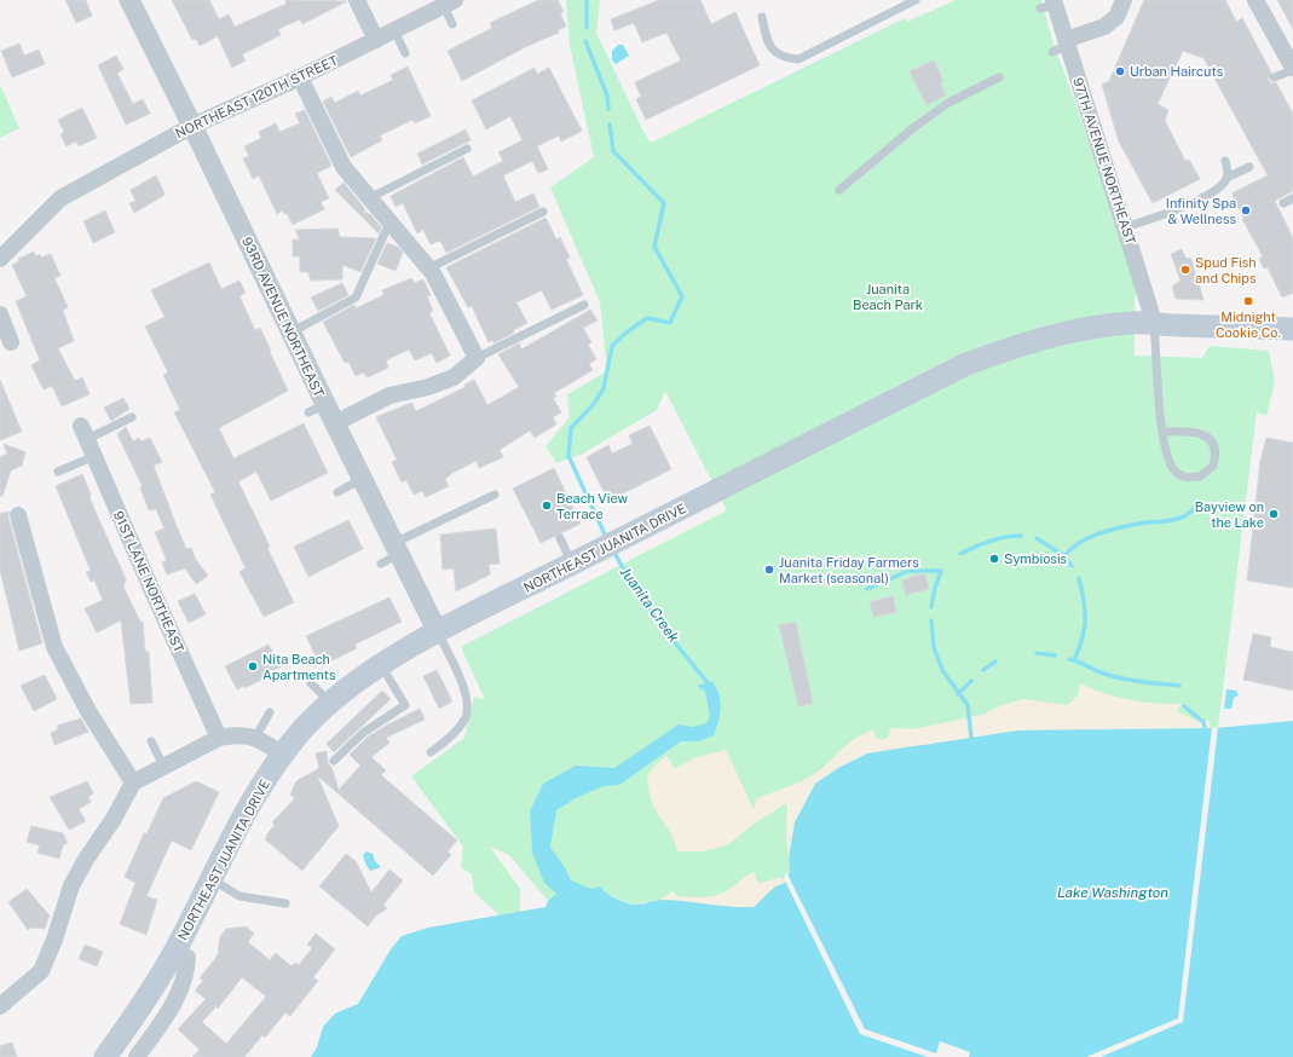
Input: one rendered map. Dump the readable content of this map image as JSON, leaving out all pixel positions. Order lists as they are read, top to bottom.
{
  "streets": {
    "main road": ["NORTHEAST JUANITA DRIVE"],
    "street": [
      "NORTHEAST 120TH STREET",
      "97TH AVENUE NORTHEAST",
      "93RD AVENUE NORTHEAST",
      "91ST LANE NORTHEAST"
    ]
  },
  "crossings": [
    ["NORTHEAST 120TH STREET", "93RD AVENUE NORTHEAST"],
    ["97TH AVENUE NORTHEAST", "NORTHEAST JUANITA DRIVE"],
    ["93RD AVENUE NORTHEAST", "NORTHEAST JUANITA DRIVE"]
  ],
  "water": ["Juanita Creek", "Lake Washington"],
  "parks": ["Juanita Beach Park"],
  "places": [
    "Urban Haircuts",
    "Infinity Spa & Wellness",
    "Spud Fish and Chips",
    "Midnight Cookie Co.",
    "Beach View Terrace",
    "Bayview on the Lake",
    "Symbiosis",
    "Juanita Friday Farmers Market (seasonal)",
    "Nita Beach Apartments"
  ]
}
